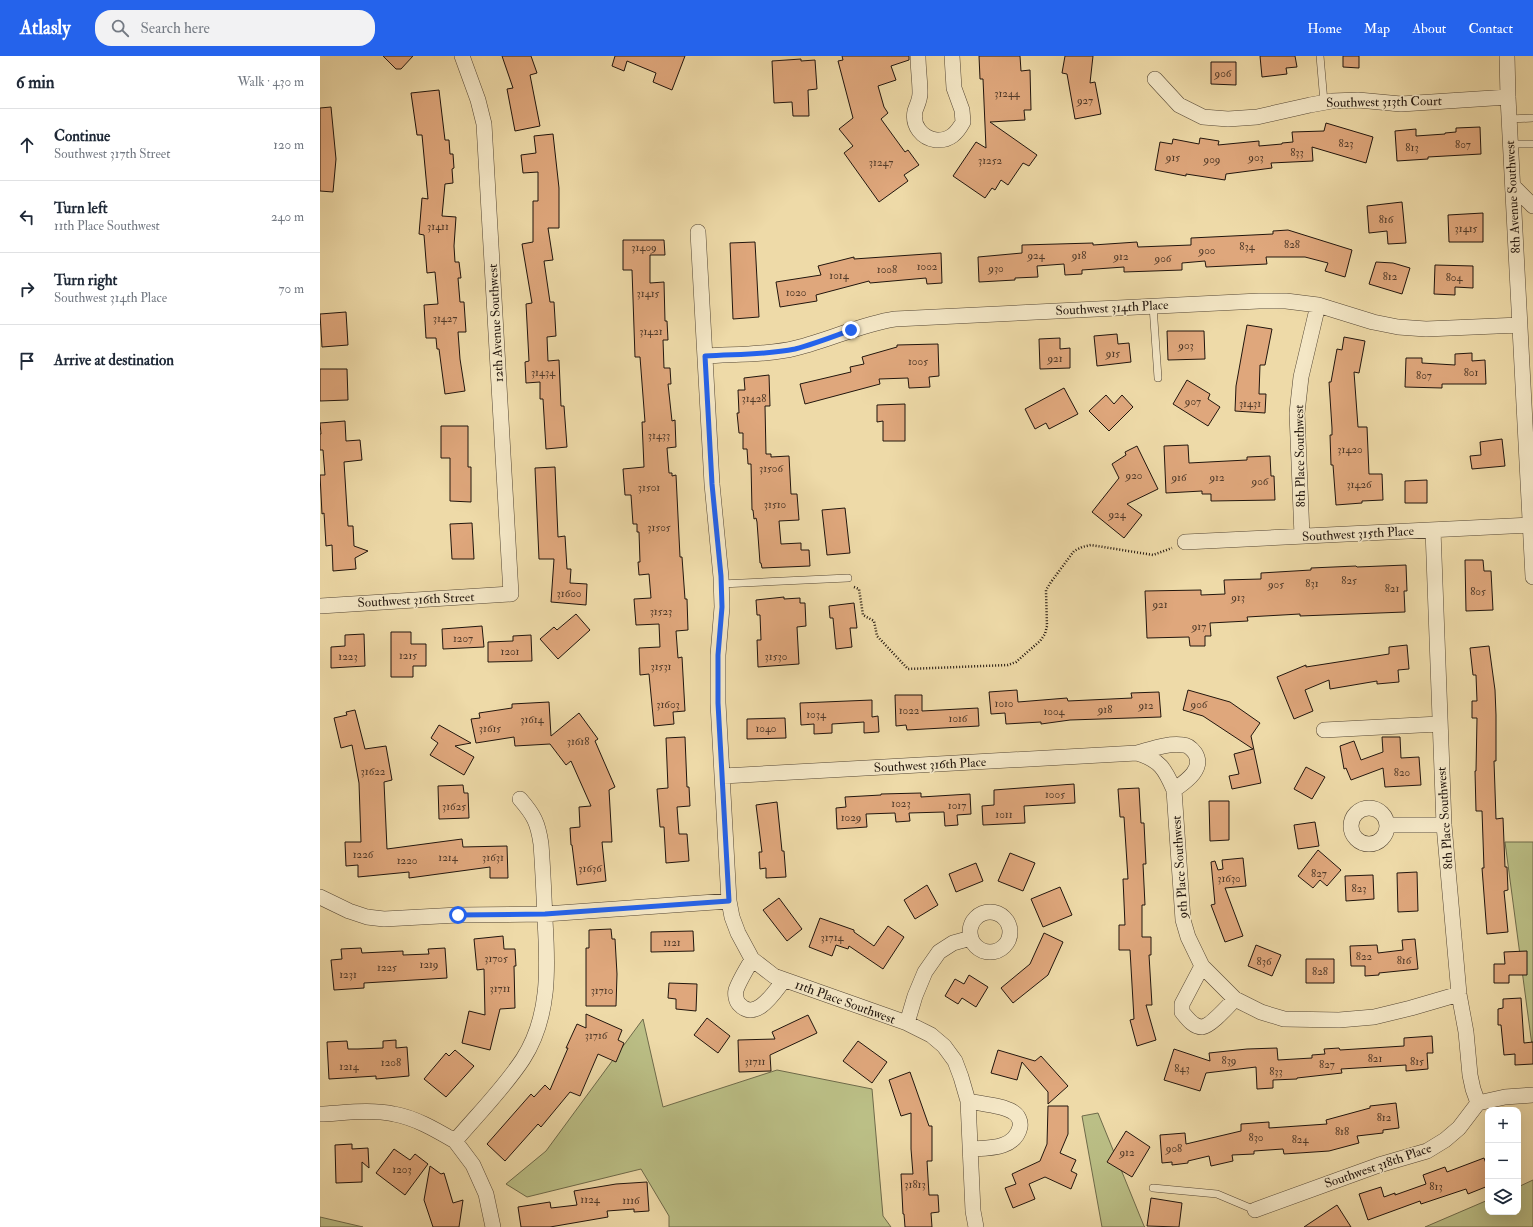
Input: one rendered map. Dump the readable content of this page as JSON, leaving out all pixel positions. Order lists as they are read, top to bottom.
{
  "streets": {
    "street": [
      "Southwest 313th Court",
      "8th Avenue Southwest",
      "Southwest 314th Place",
      "12th Avenue Southwest",
      "8th Place Southwest",
      "Southwest 315th Place",
      "Southwest 316th Street",
      "Southwest 316th Place",
      "9th Place Southwest",
      "11th Place Southwest",
      "Southwest 318th Place"
    ]
  },
  "crossings": [
    ["Southwest 313th Court", "8th Avenue Southwest"],
    ["8th Avenue Southwest", "Southwest 314th Place"],
    ["8th Avenue Southwest", "Southwest 315th Place"],
    ["Southwest 314th Place", "8th Place Southwest"],
    ["Southwest 314th Place", "11th Place Southwest"],
    ["12th Avenue Southwest", "Southwest 316th Street"],
    ["8th Place Southwest", "Southwest 315th Place"],
    ["8th Place Southwest", "9th Place Southwest"],
    ["8th Place Southwest", "Southwest 318th Place"],
    ["Southwest 316th Place", "9th Place Southwest"],
    ["Southwest 316th Place", "11th Place Southwest"]
  ],
  "house_numbers": [
    "906",
    "31244",
    "927",
    "823",
    "807",
    "813",
    "833",
    "915",
    "903",
    "909",
    "31252",
    "31247",
    "816",
    "31411",
    "31415",
    "828",
    "834",
    "31409",
    "900",
    "924",
    "918",
    "912",
    "906",
    "1002",
    "930",
    "1008",
    "1014",
    "812",
    "804",
    "1020",
    "31415",
    "31427",
    "31421",
    "903",
    "915",
    "921",
    "1005",
    "31434",
    "801",
    "807",
    "31428",
    "907",
    "31431",
    "31433",
    "31420",
    "31506",
    "920",
    "916",
    "912",
    "906",
    "31426",
    "31501",
    "31510",
    "924",
    "31505",
    "825",
    "831",
    "905",
    "821",
    "805",
    "31600",
    "913",
    "921",
    "31523",
    "917",
    "1207",
    "1201",
    "1215",
    "1223",
    "31530",
    "31531",
    "1010",
    "31603",
    "906",
    "912",
    "918",
    "1022",
    "1004",
    "1034",
    "1016",
    "31614",
    "31615",
    "1040",
    "31618",
    "31622",
    "820",
    "1005",
    "1023",
    "1017",
    "31625",
    "1011",
    "1029",
    "1226",
    "1214",
    "31631",
    "1220",
    "31636",
    "827",
    "31630",
    "823",
    "31714",
    "1121",
    "822",
    "31705",
    "816",
    "836",
    "1219",
    "1225",
    "828",
    "1231",
    "31711",
    "31710",
    "31716",
    "821",
    "839",
    "31711",
    "815",
    "1208",
    "827",
    "1214",
    "843",
    "833",
    "812",
    "818",
    "830",
    "824",
    "908",
    "912",
    "1203",
    "31813",
    "813",
    "1124",
    "1116"
  ],
  "page": {
    "header": "Atlasly",
    "search": "Search here",
    "nav": [
      "Home",
      "Map",
      "About",
      "Contact"
    ],
    "heading": ["6 min", "Walk · 430 m"],
    "list": [
      ["Continue", "Southwest 317th Street", "120 m"],
      ["Turn left", "11th Place Southwest", "240 m"],
      ["Turn right", "Southwest 314th Place", "70 m"],
      "Arrive at destination"
    ],
    "map_buttons": ["+", "−"]
  }
}
